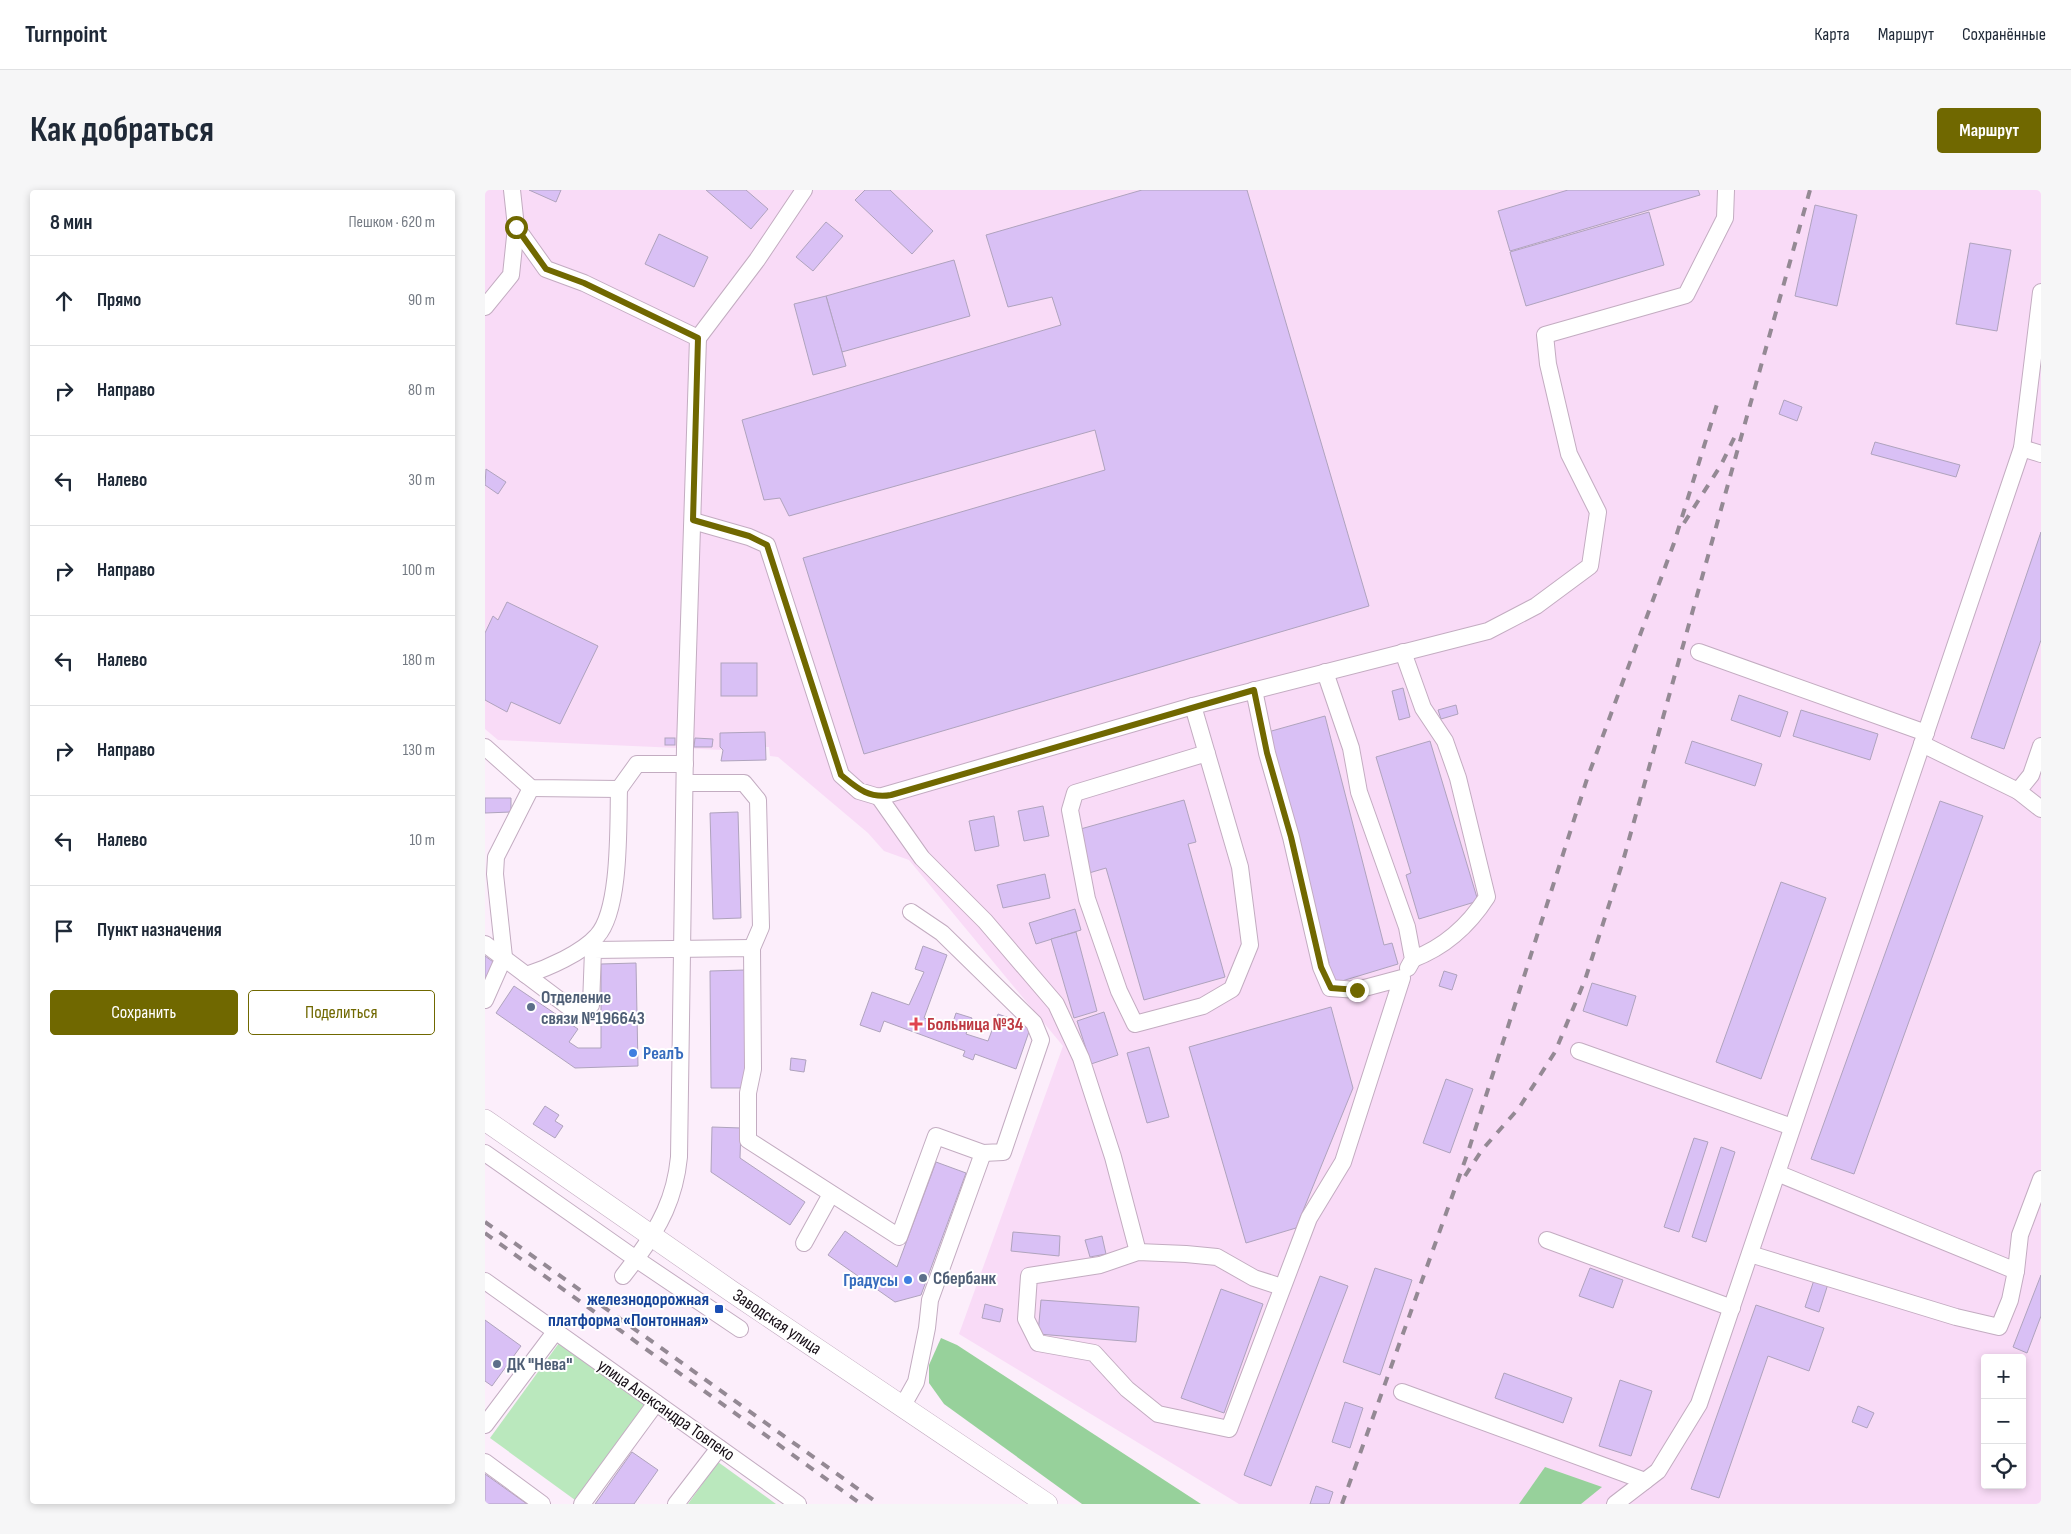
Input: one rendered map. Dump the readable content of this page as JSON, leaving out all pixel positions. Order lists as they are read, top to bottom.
{
  "streets": {
    "main road": ["Заводская улица"],
    "street": ["улица Александра Товпеко"]
  },
  "places": {
    "other": [
      "Отделение связи №196643",
      "РеалЪ",
      "Сбербанк",
      "Градусы",
      "ДК \"Нева\""
    ],
    "health": ["Больница №34"],
    "transit": ["железнодорожная платформа «Понтонная»"]
  },
  "page": {
    "header": "Turnpoint",
    "nav": ["Карта", "Маршрут", "Сохранённые"],
    "buttons": [
      "Маршрут",
      ["Сохранить", "Поделиться"]
    ],
    "title": "Как добраться",
    "heading": ["8 мин", "Пешком · 620 m"],
    "list": [
      ["Прямо", "90 m"],
      ["Направо", "80 m"],
      ["Налево", "30 m"],
      ["Направо", "100 m"],
      ["Налево", "180 m"],
      ["Направо", "130 m"],
      ["Налево", "10 m"],
      "Пункт назначения"
    ],
    "map_buttons": ["+", "−"]
  }
}
